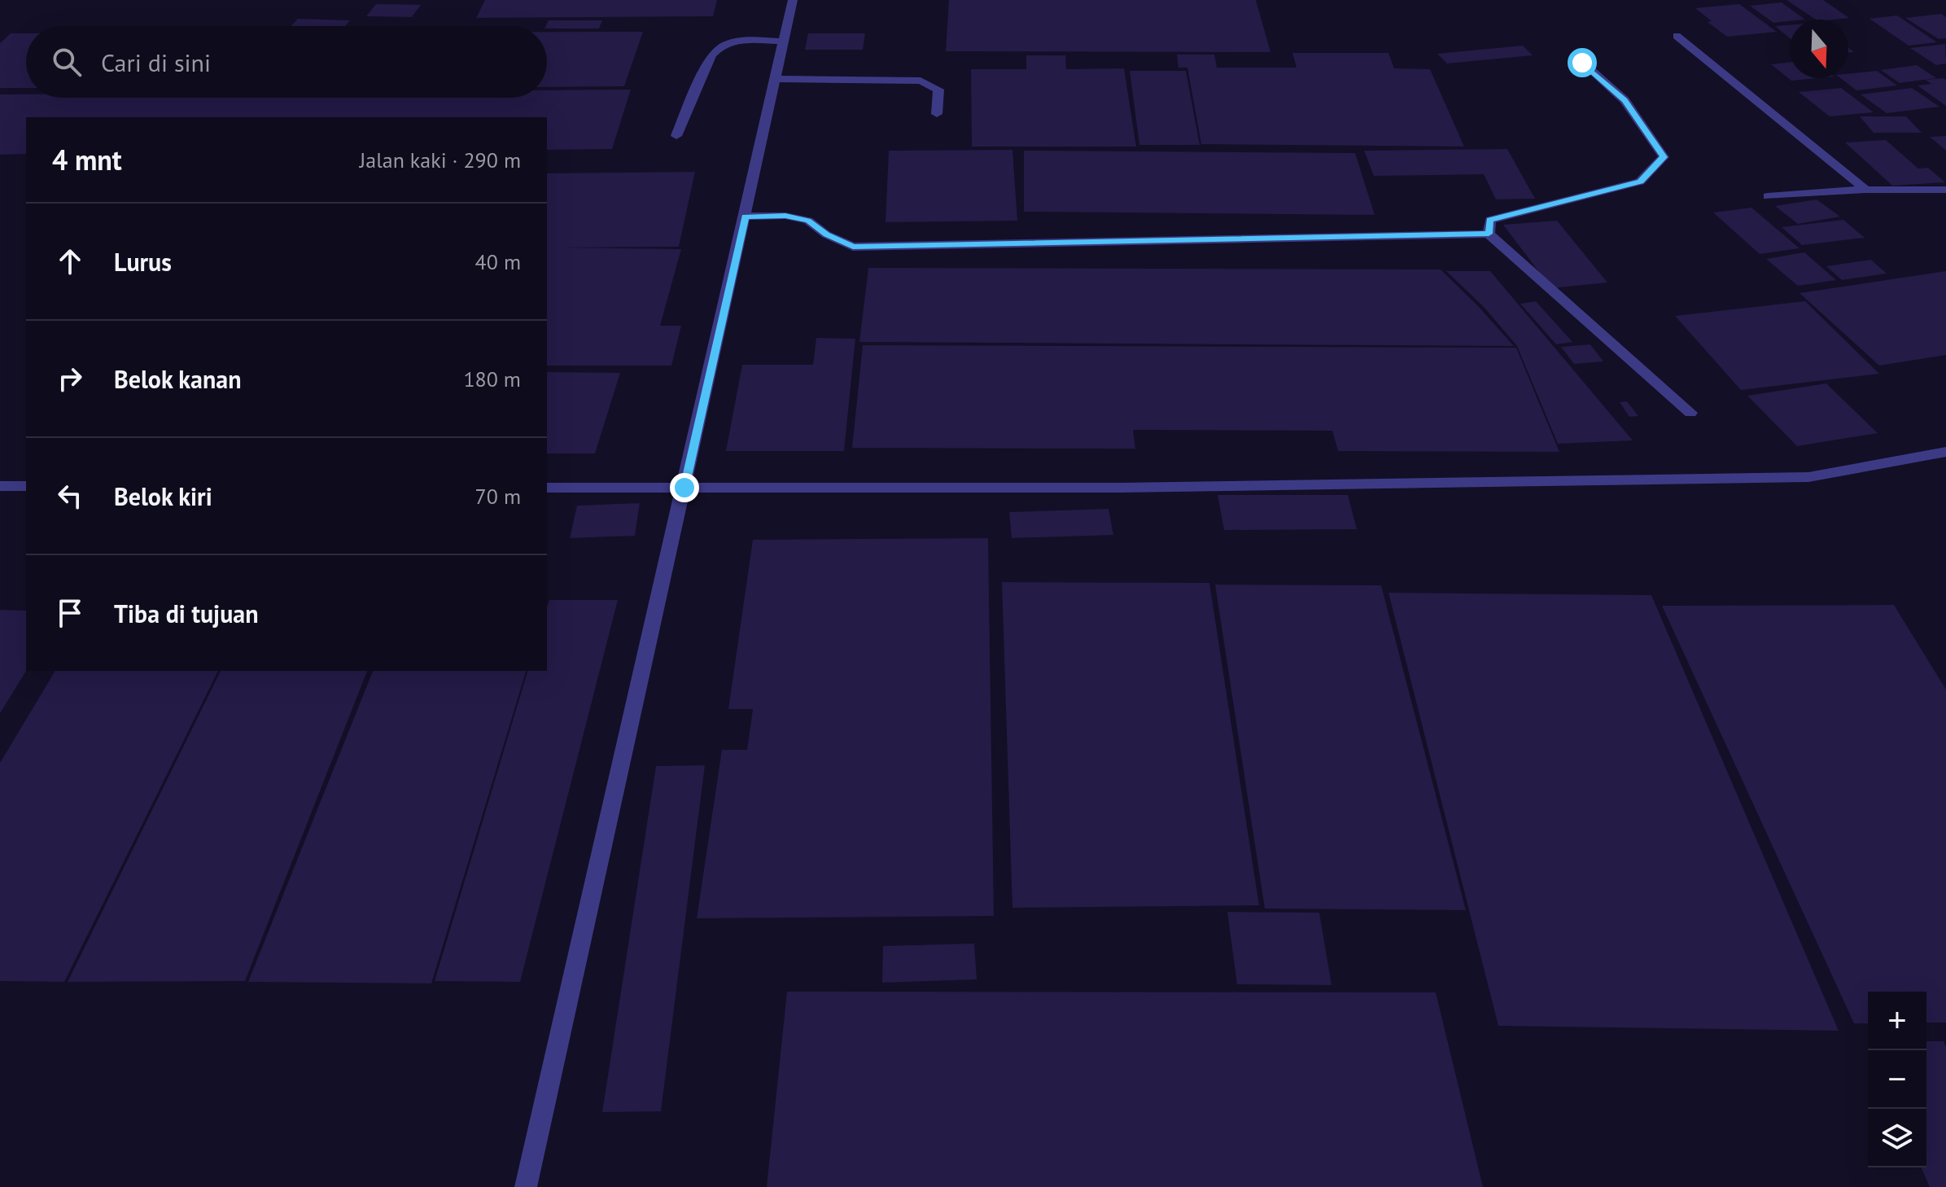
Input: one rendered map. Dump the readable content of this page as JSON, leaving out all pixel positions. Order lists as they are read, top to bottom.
{
  "north": "bottom",
  "page": {
    "search": "Cari di sini",
    "heading": ["4 mnt", "Jalan kaki · 290 m"],
    "list": [
      ["Lurus", "40 m"],
      ["Belok kanan", "180 m"],
      ["Belok kiri", "70 m"],
      "Tiba di tujuan"
    ],
    "map_buttons": ["+", "−"]
  }
}
